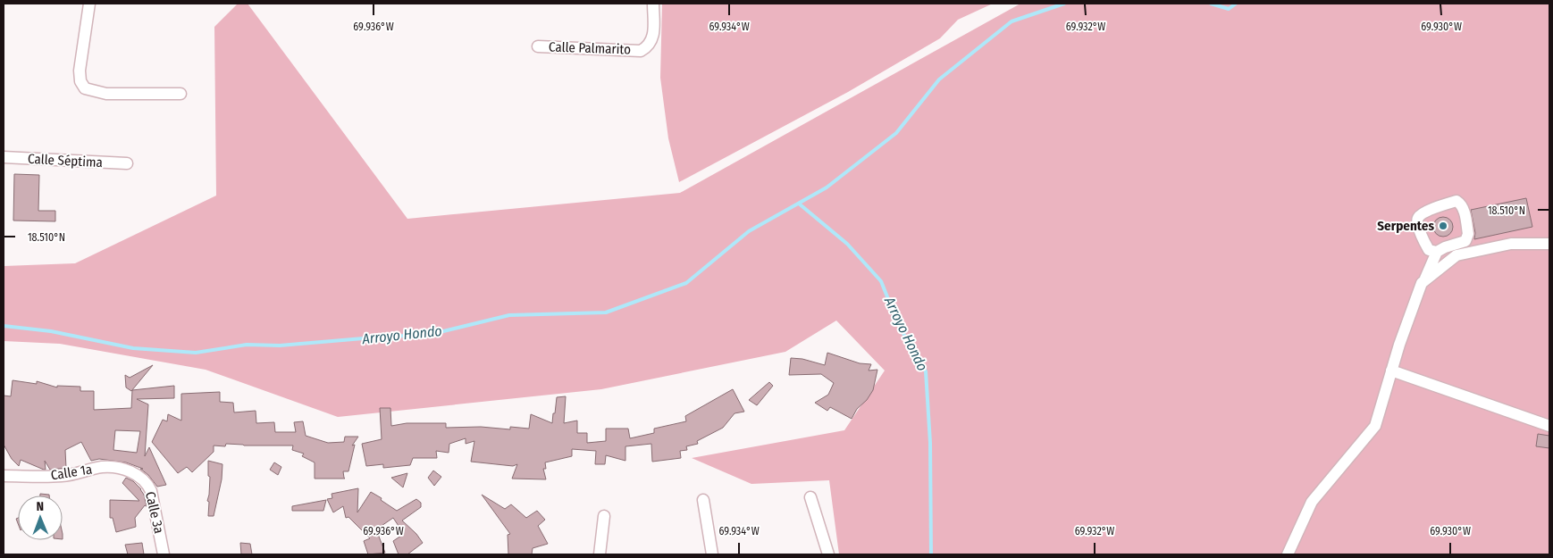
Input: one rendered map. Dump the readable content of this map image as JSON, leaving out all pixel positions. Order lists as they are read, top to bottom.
{
  "streets": {
    "street": [
      "Calle Palmarito",
      "Calle Séptima",
      "Calle 1a",
      "Calle 3a"
    ]
  },
  "crossings": [
    ["Calle 1a", "Calle 3a"]
  ],
  "water": ["Arroyo Hondo"],
  "places": ["Serpentes"],
  "north": "top",
  "coordinates": [
    "69.936°W",
    "69.934°W",
    "69.932°W",
    "69.930°W",
    "18.510°N"
  ]
}
